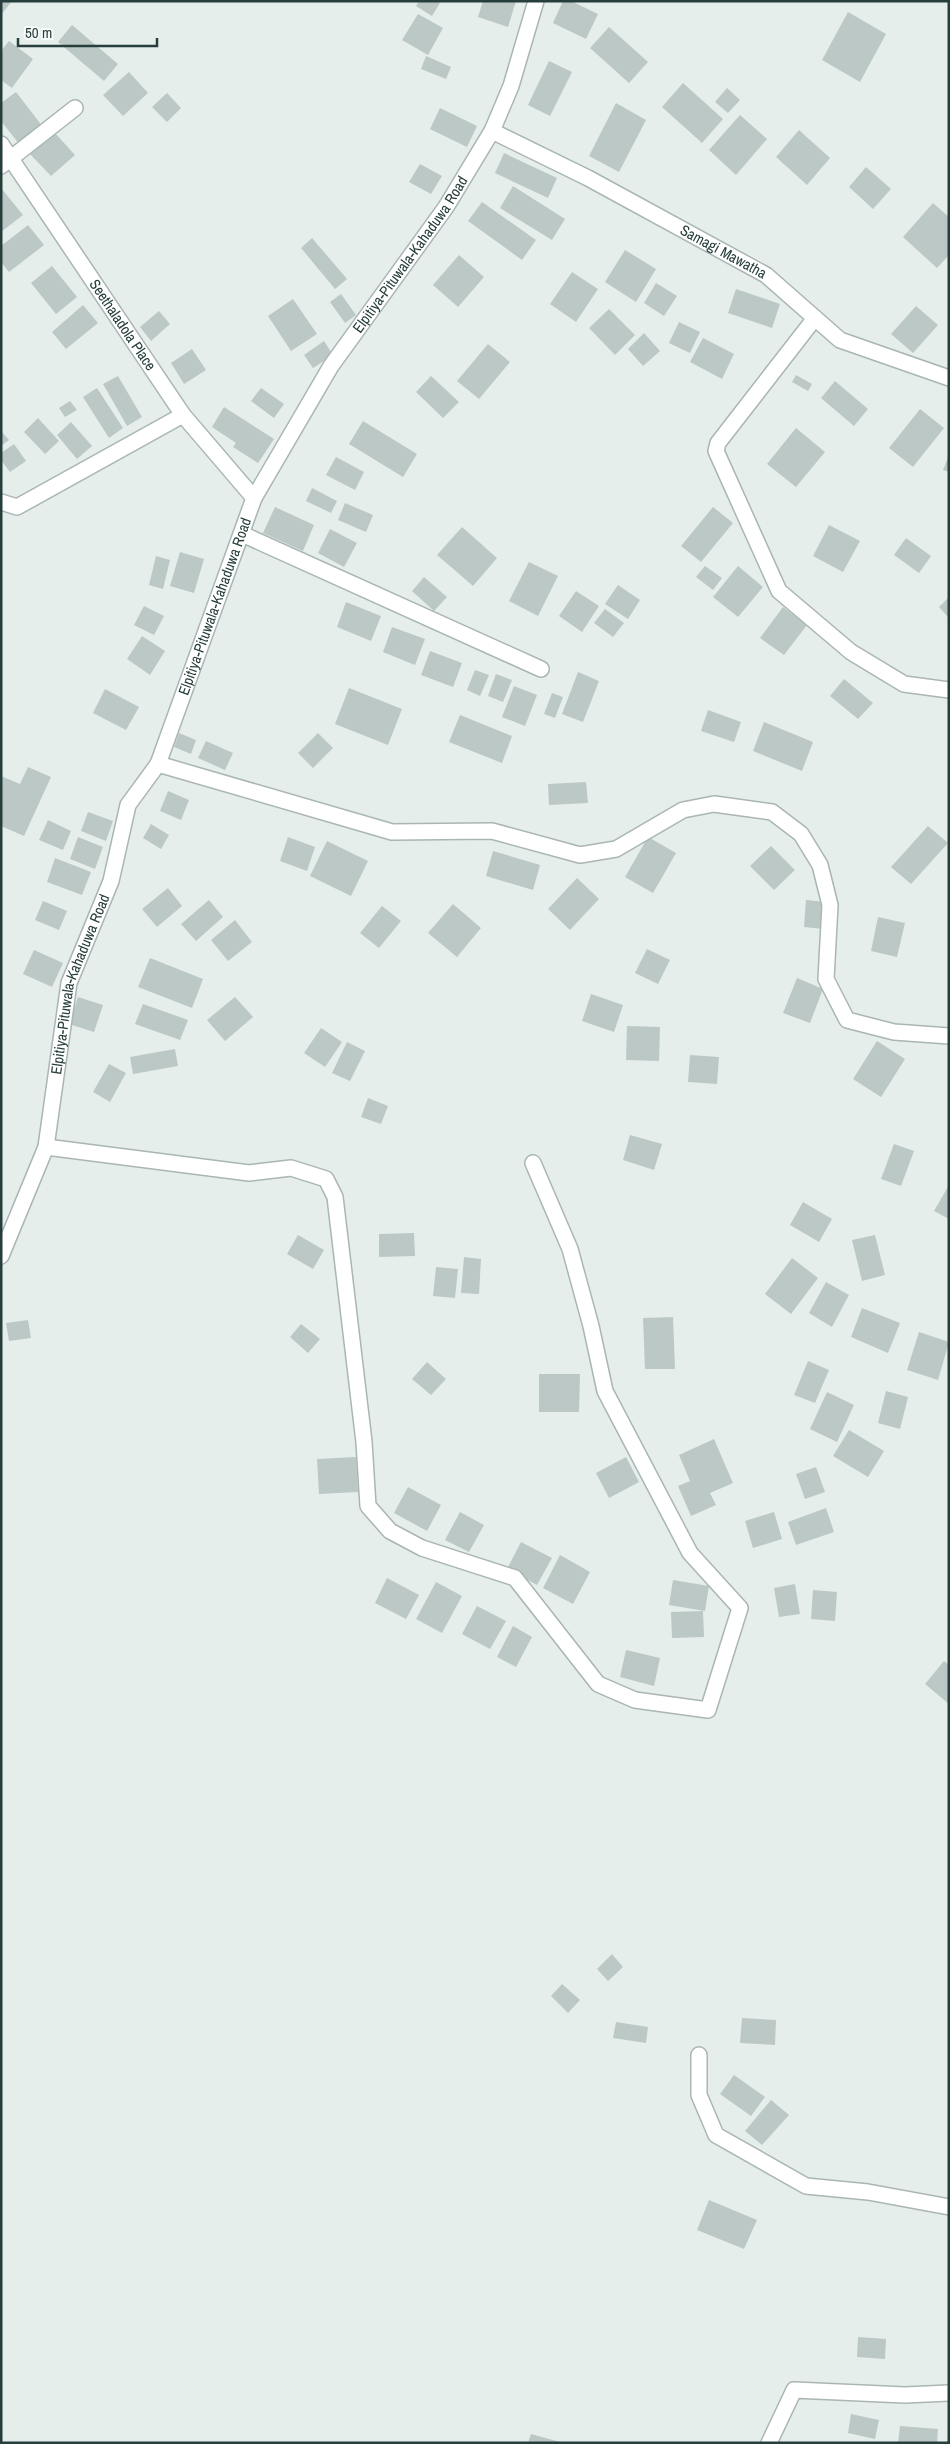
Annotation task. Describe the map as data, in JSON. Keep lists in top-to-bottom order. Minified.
{"streets":{"street":["Samagi Mawatha","Elpitiya-Pituwala-Kahaduwa Road","Seethaladola Place"]},"crossings":[["Samagi Mawatha","Elpitiya-Pituwala-Kahaduwa Road"],["Elpitiya-Pituwala-Kahaduwa Road","Seethaladola Place"]],"scale_bar":"50 m"}
